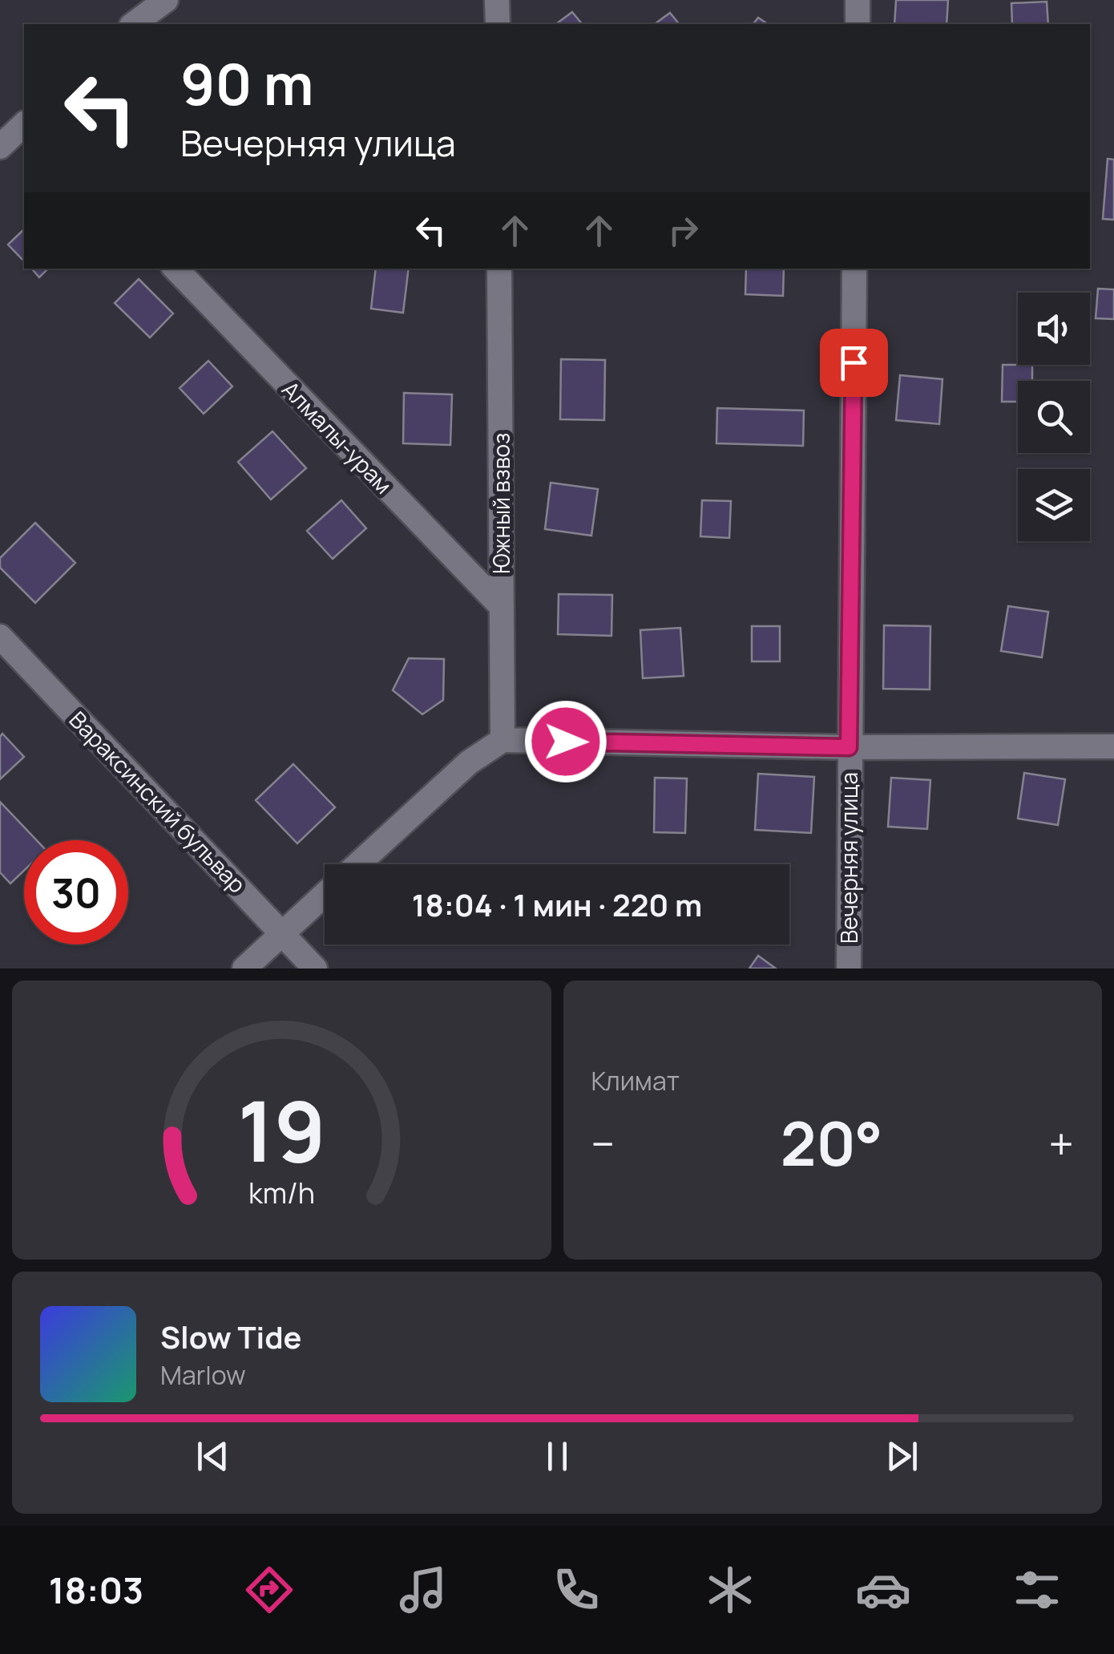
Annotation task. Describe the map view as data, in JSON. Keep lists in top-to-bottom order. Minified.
{"streets":{"street":["Алмалы-урам","Южный взвоз","Вараксинский бульвар","Вечерняя улица"]},"crossings":[["Алмалы-урам","Южный взвоз"]],"page":{"turn":["90 m","Вечерняя улица"],"limit":"30","trip":"18:04 · 1 мин · 220 m","tile":"Климат","heat":["−","20°","+"],"song":["Slow Tide","Marlow"],"tabs":"18:03","gauge":["19","km/h"]}}
